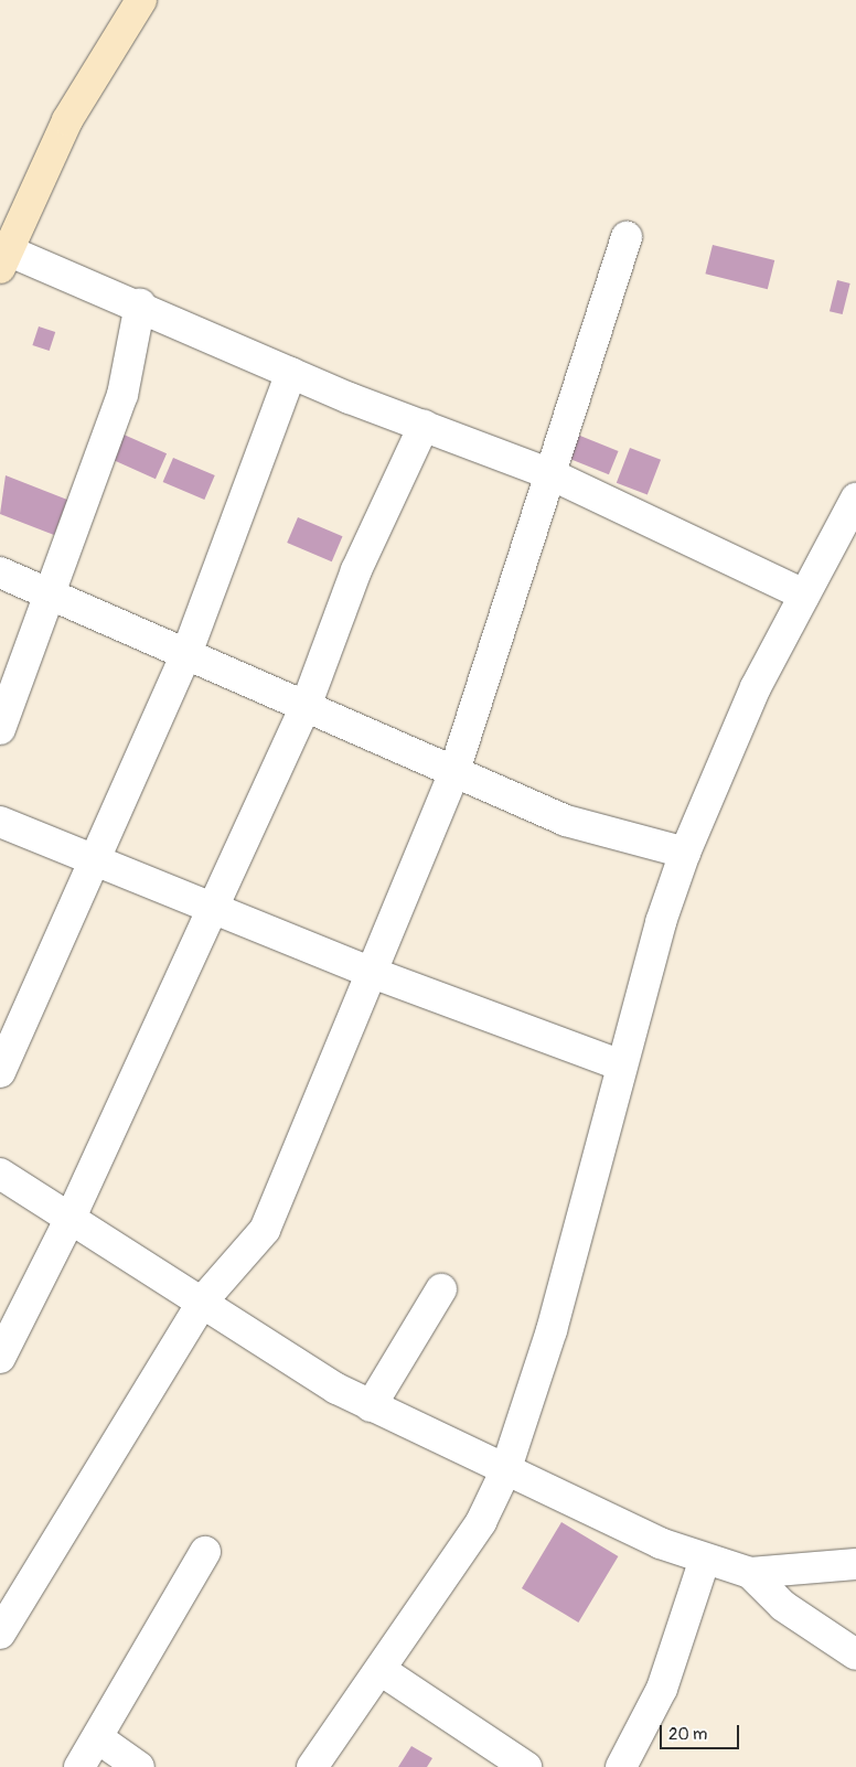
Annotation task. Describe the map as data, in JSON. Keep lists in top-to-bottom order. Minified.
{"scale_bar":"20 m"}
